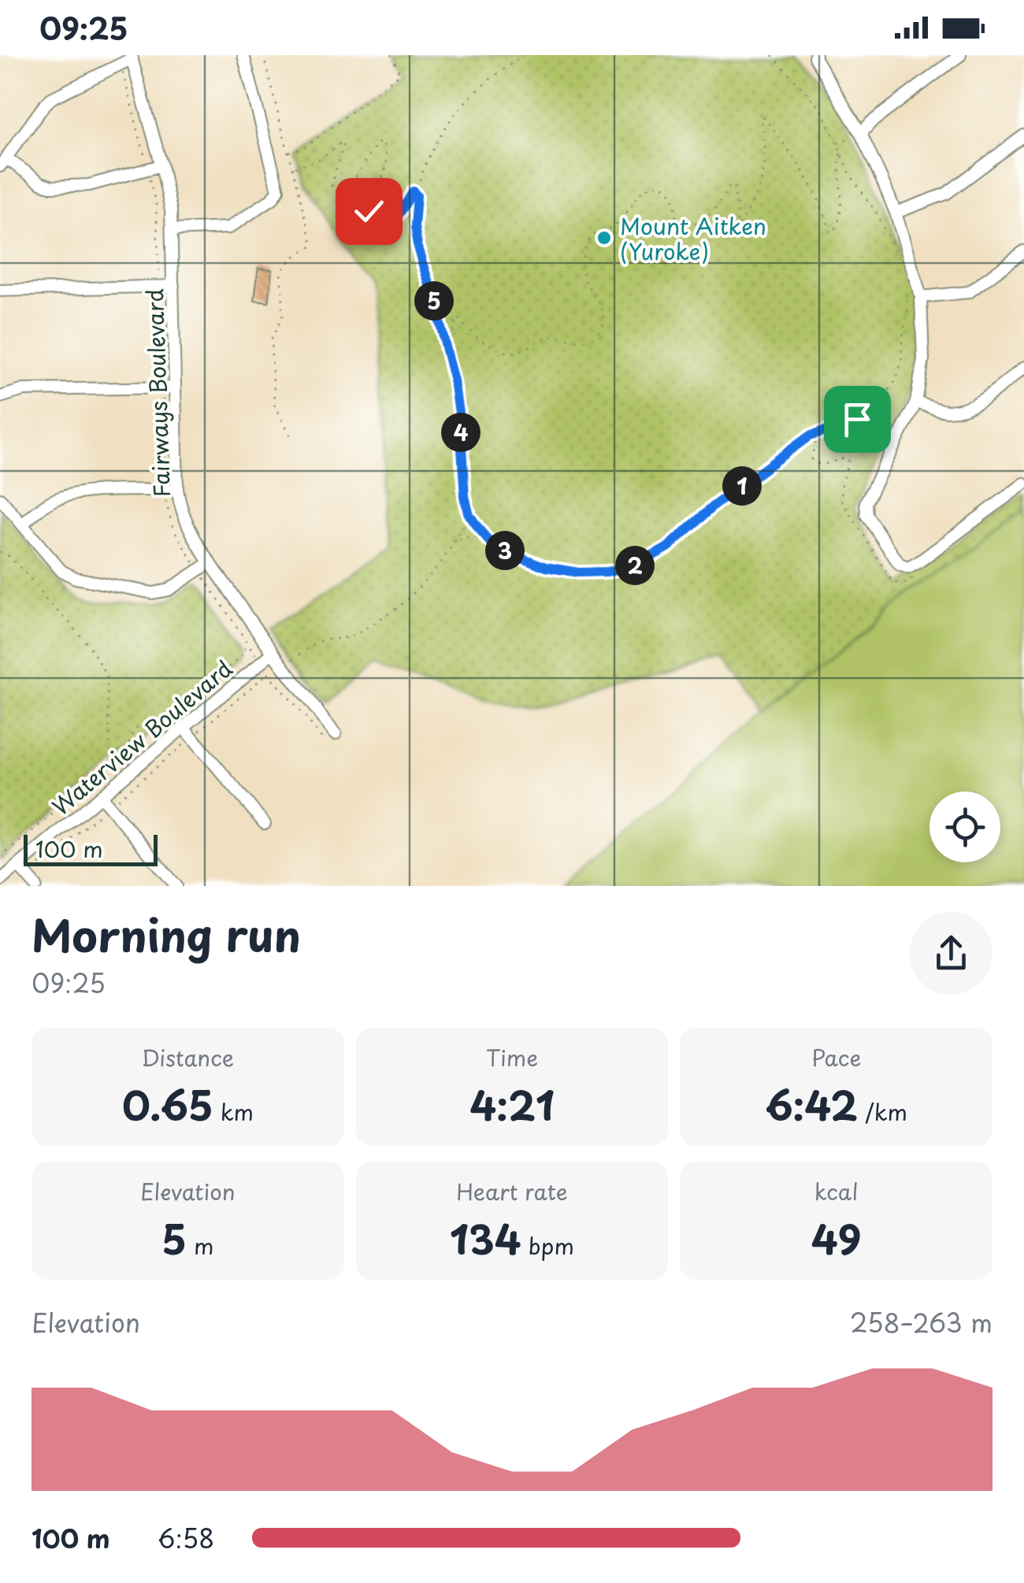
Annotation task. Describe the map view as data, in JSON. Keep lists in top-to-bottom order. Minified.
{"streets":{"street":["Fairways Boulevard","Waterview Boulevard"]},"crossings":[["Fairways Boulevard","Waterview Boulevard"]],"places":["Mount Aitken (Yuroke)"],"scale_bar":"100 m","page":{"status":"09:25","pins":["5","4","1","3","2"],"scale":"100 m","heading":["Morning run","09:25"],"stats":[["Distance","0.65 km"],["Time","4:21"],["Pace","6:42 /km"],["Elevation","5 m"],["Heart rate","134 bpm"],["kcal","49"]],"chart":["Elevation","258–263 m"],"list":[{"name":"100 m","note":"6:58"}]}}
